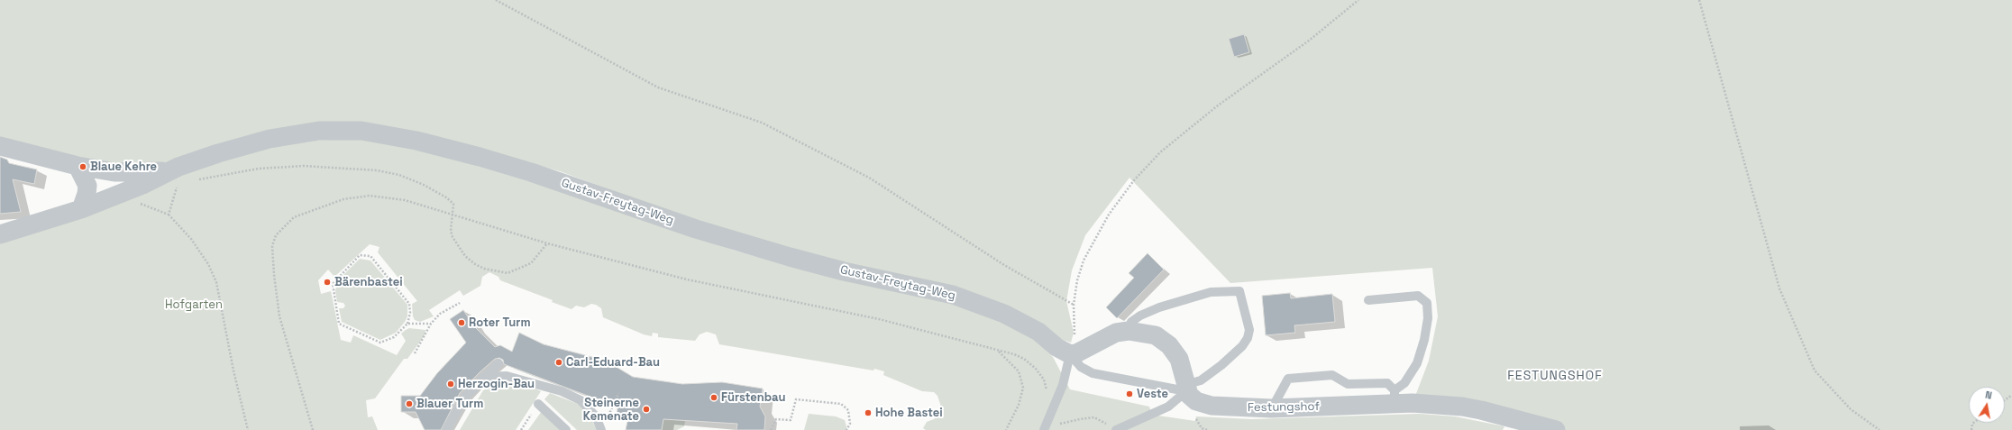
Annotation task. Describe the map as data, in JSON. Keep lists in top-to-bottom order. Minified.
{"streets":{"street":["Gustav-Freytag-Weg","Festungshof"]},"districts":["FESTUNGSHOF"],"parks":["Hofgarten"],"places":["Blaue Kehre","Bärenbastei","Roter Turm","Carl-Eduard-Bau","Herzogin-Bau","Veste","Fürstenbau","Blauer Turm","Steinerne Kemenate","Hohe Bastei"],"north":"top"}
